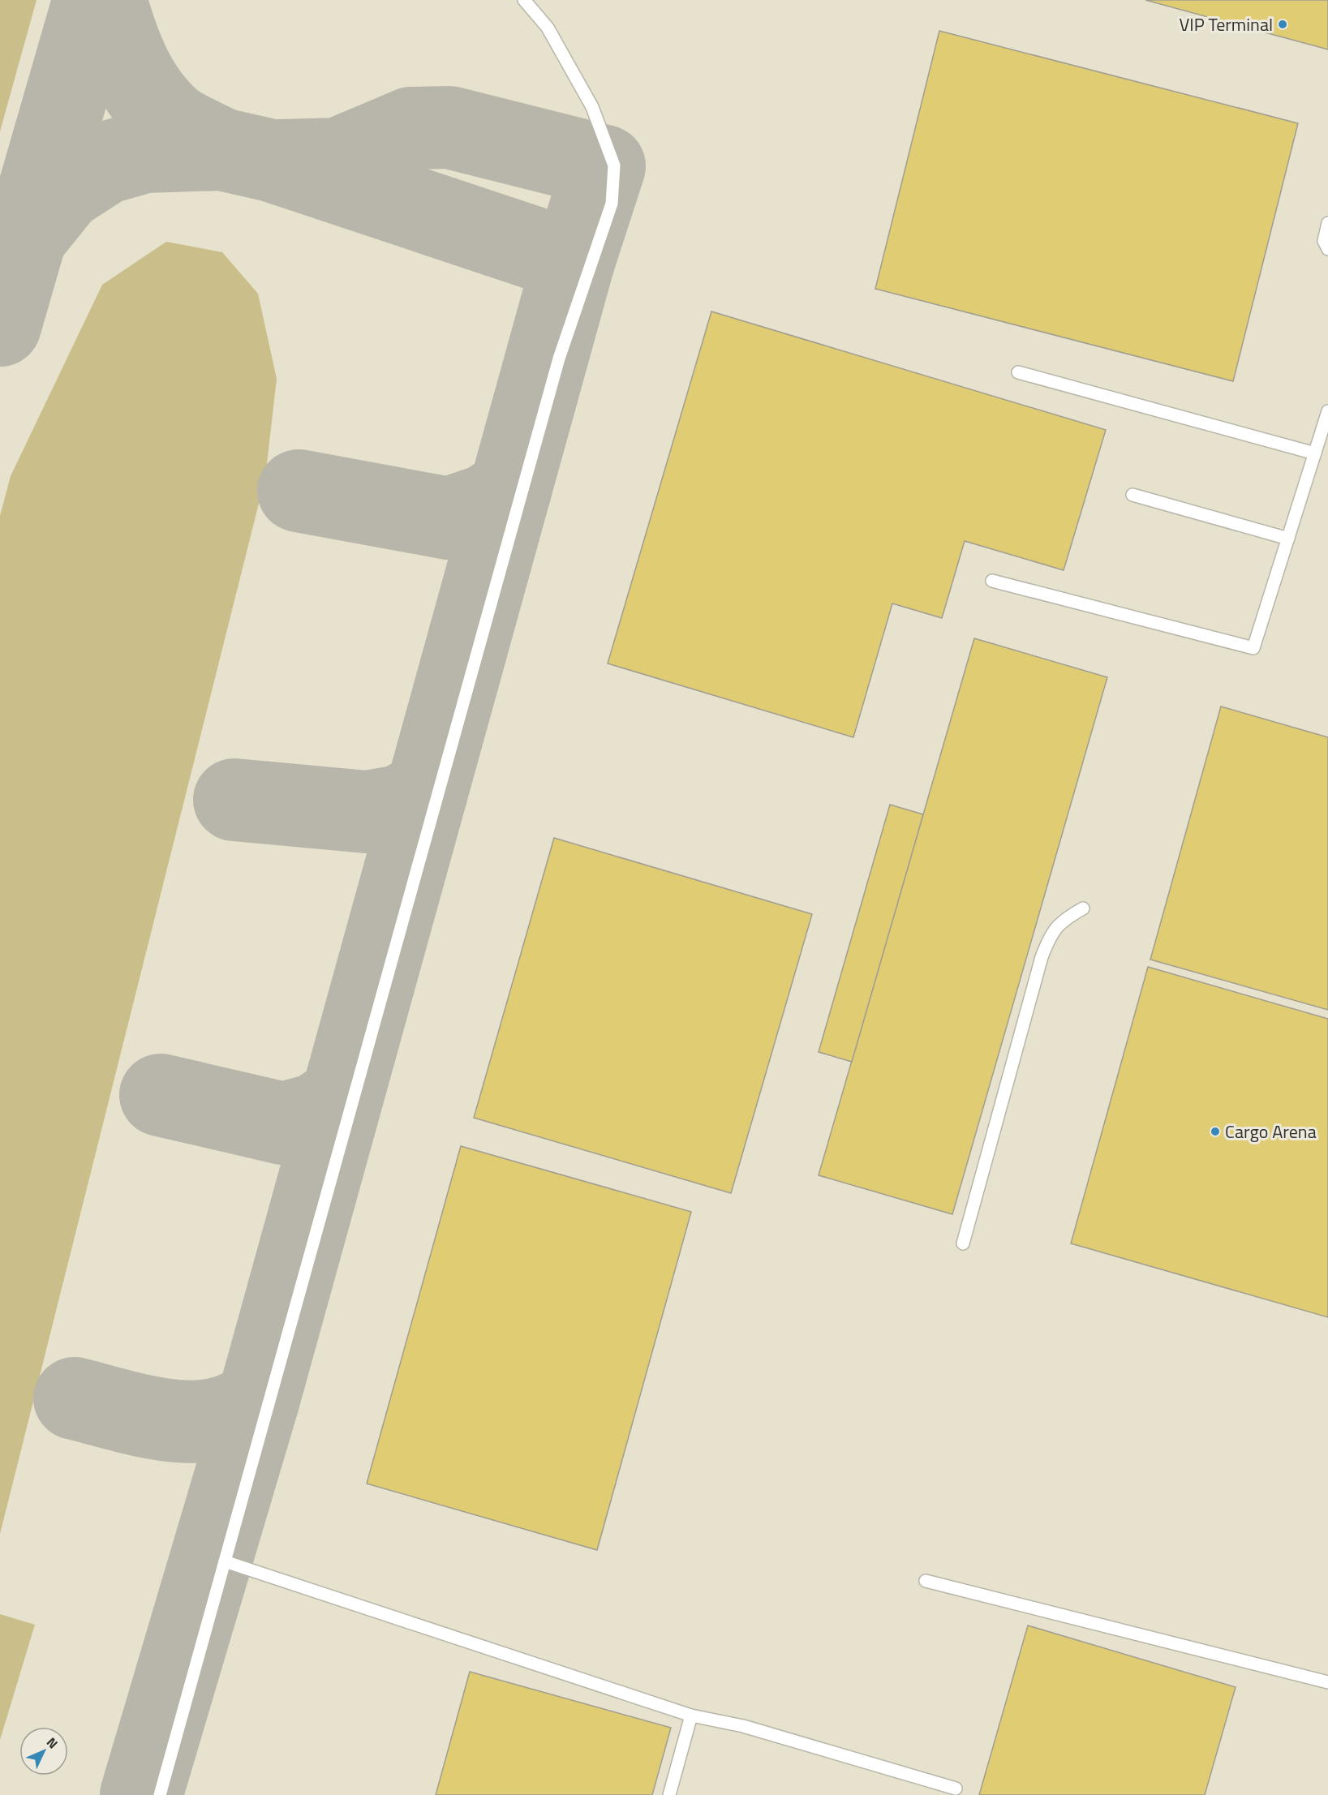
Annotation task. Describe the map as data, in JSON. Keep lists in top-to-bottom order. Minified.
{"places":["VIP Terminal","Cargo Arena"],"north":"top right"}
